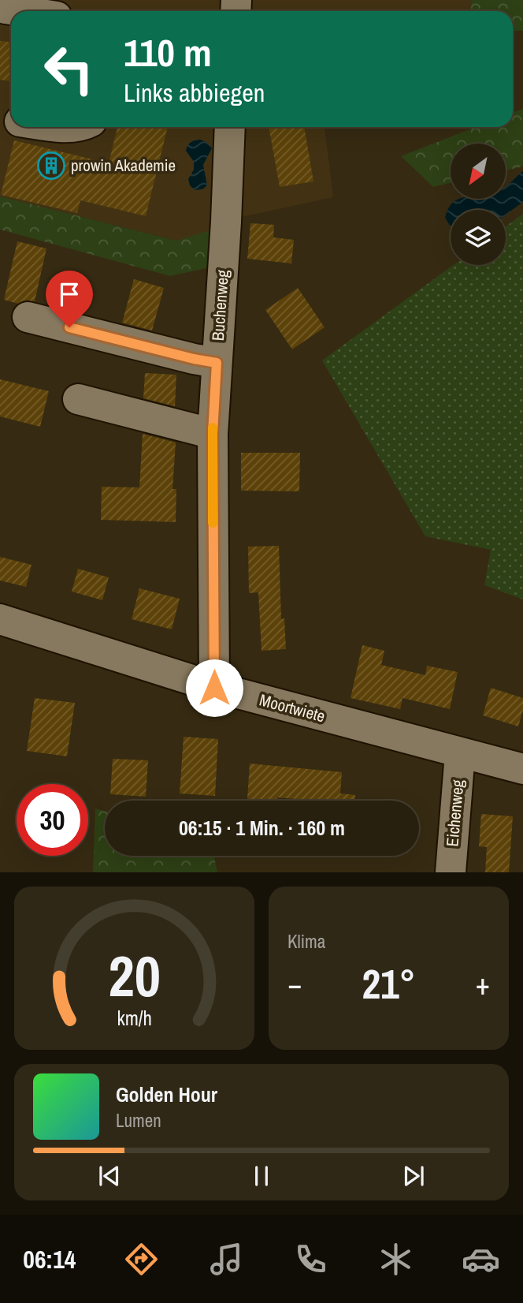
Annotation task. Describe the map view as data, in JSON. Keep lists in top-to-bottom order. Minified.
{"streets":{"street":["Buchenweg","Moortwiete","Eichenweg"]},"crossings":[["Buchenweg","Moortwiete"],["Moortwiete","Eichenweg"]],"places":{"building":["prowin Akademie"]},"north":"bottom left","page":{"turn":["110 m","Links abbiegen"],"limit":"30","trip":"06:15 · 1 Min. · 160 m","tile":"Klima","heat":["−","21°","+"],"song":["Golden Hour","Lumen"],"tabs":"06:14","gauge":["20","km/h"]}}
